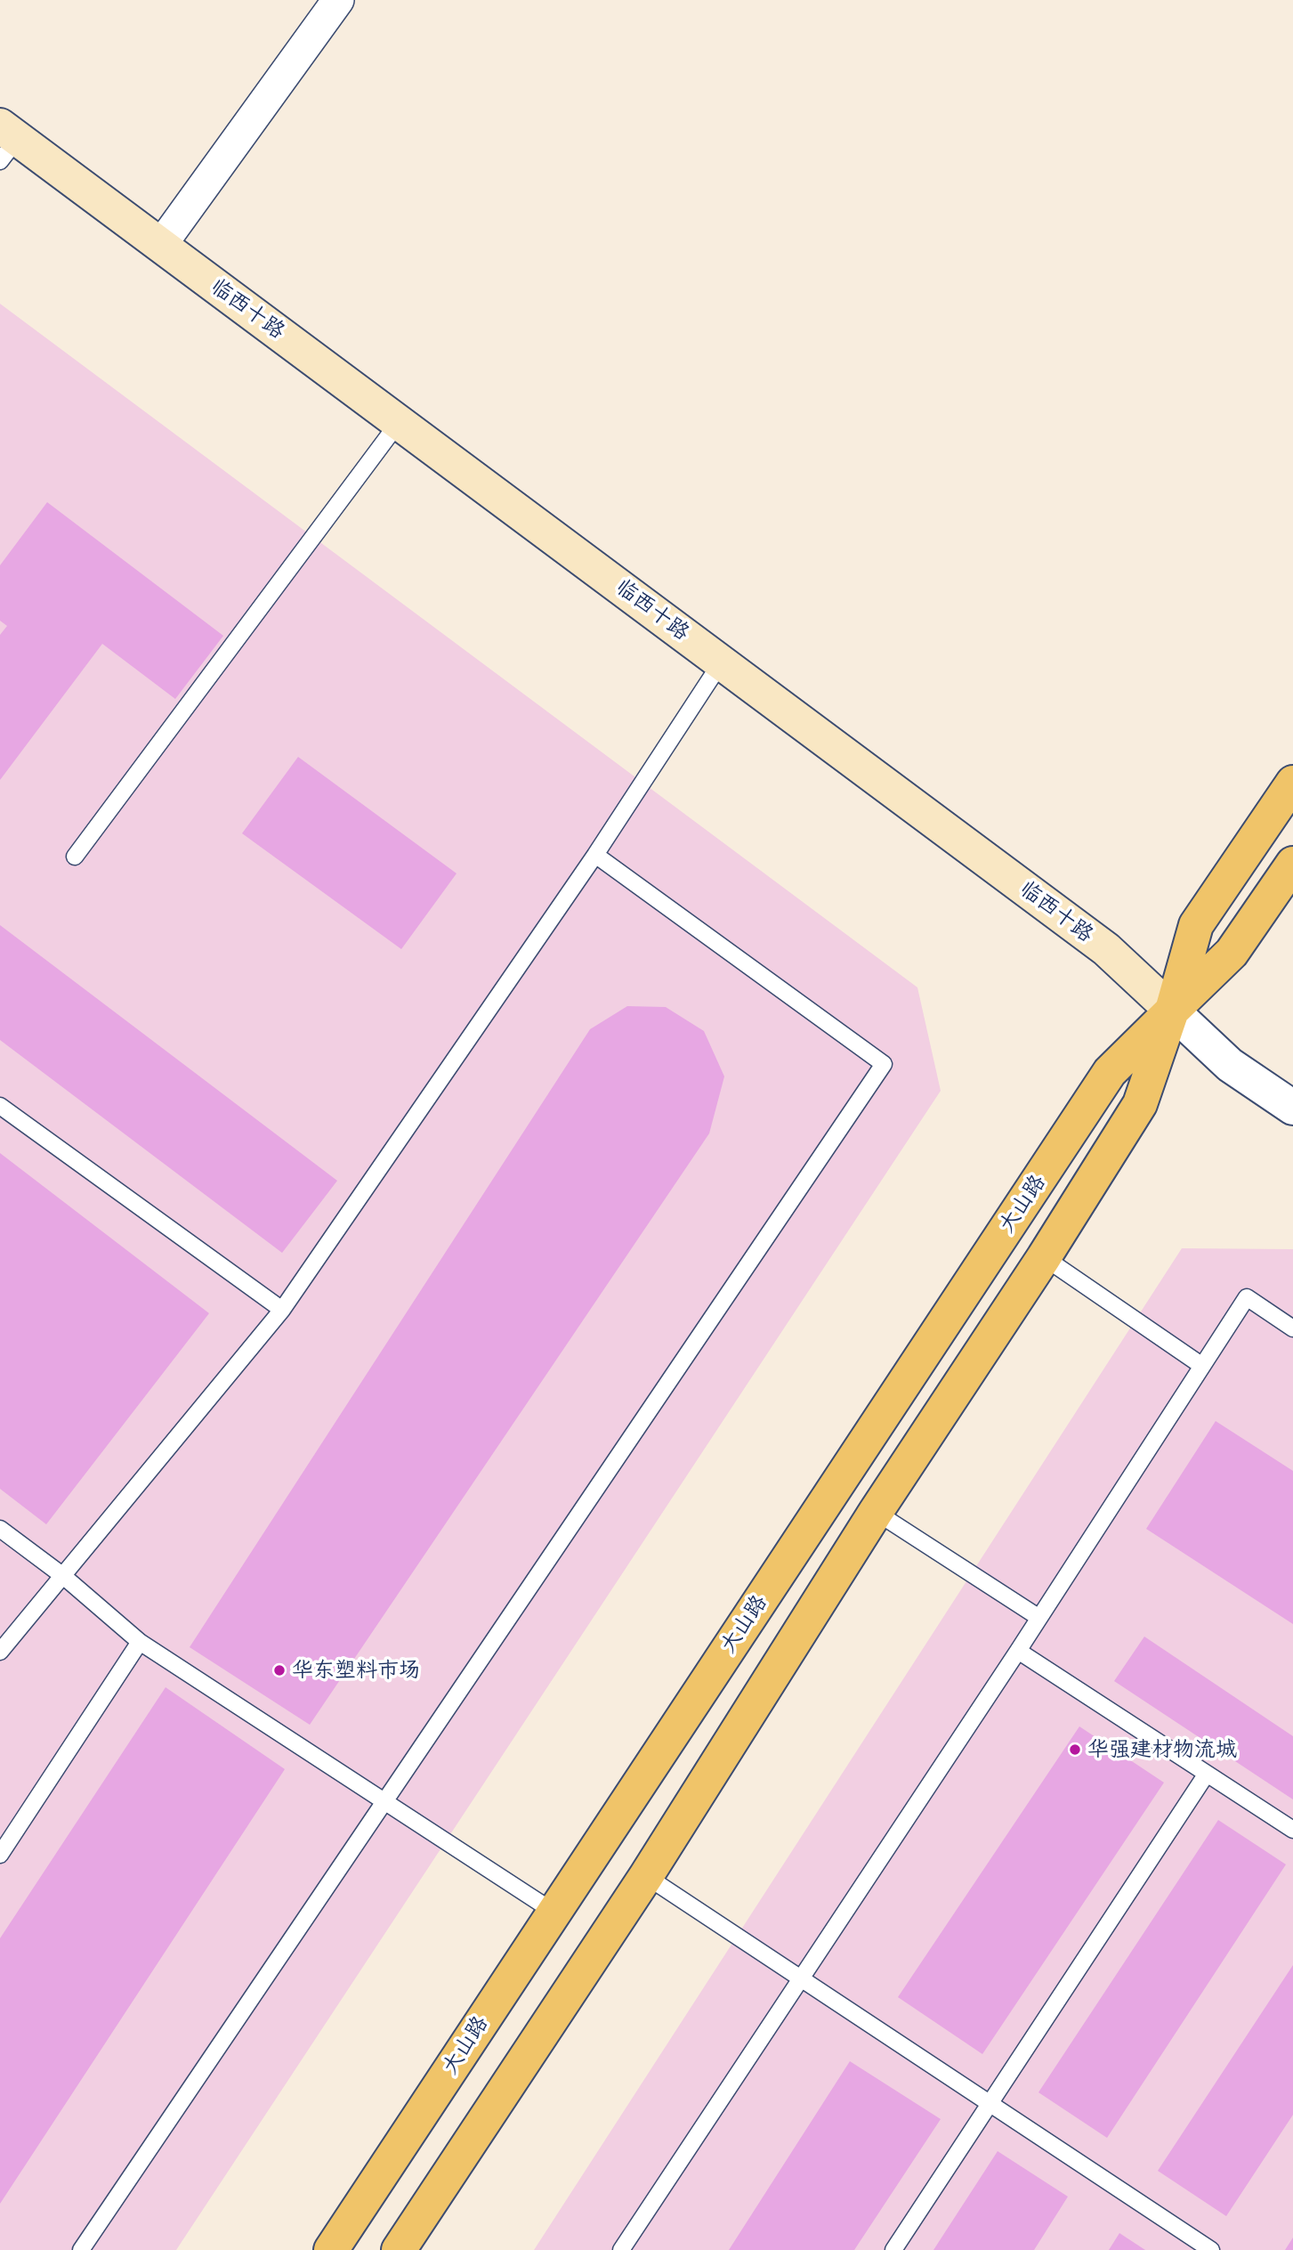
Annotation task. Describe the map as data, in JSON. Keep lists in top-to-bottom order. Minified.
{"streets":{"main road":["临西十路","大山路"]},"crossings":[["临西十路","大山路"]],"places":["华东塑料市场","华强建材物流城"]}
